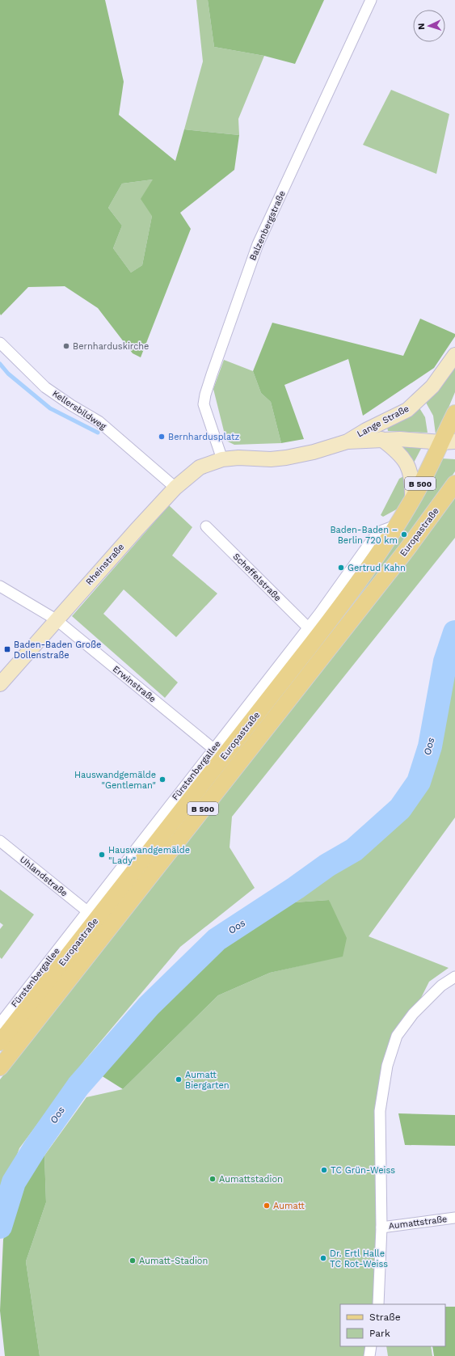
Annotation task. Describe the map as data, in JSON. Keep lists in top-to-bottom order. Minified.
{"streets":{"main road":["B 500","Europastraße"],"street":["Balzenbergstraße","Kellersbildweg","Lange Straße","Rheinstraße","Scheffelstraße","Erwinstraße","Fürstenbergallee","Uhlandstraße","Aumattstraße"]},"crossings":[["Balzenbergstraße","Lange Straße"],["Balzenbergstraße","Rheinstraße"],["Kellersbildweg","Rheinstraße"],["Lange Straße","Europastraße"],["Lange Straße","Rheinstraße"],["Europastraße","Fürstenbergallee"],["Rheinstraße","Erwinstraße"],["Scheffelstraße","Fürstenbergallee"],["Erwinstraße","Fürstenbergallee"],["Fürstenbergallee","Uhlandstraße"]],"water":["Oos"],"places":{"other":["Bernharduskirche","Bernhardusplatz","Baden-Baden – Berlin 720 km","Gertrud Kahn","Hauswandgemälde \"Gentleman\"","Hauswandgemälde \"Lady\"","Aumatt Biergarten","TC Grün-Weiss","Aumattstadion","Aumatt","Dr. Ertl Halle TC Rot-Weiss","Aumatt-Stadion"],"transit":["Baden-Baden Große Dollenstraße"]},"legend":["Straße","Park"],"north":"left"}
